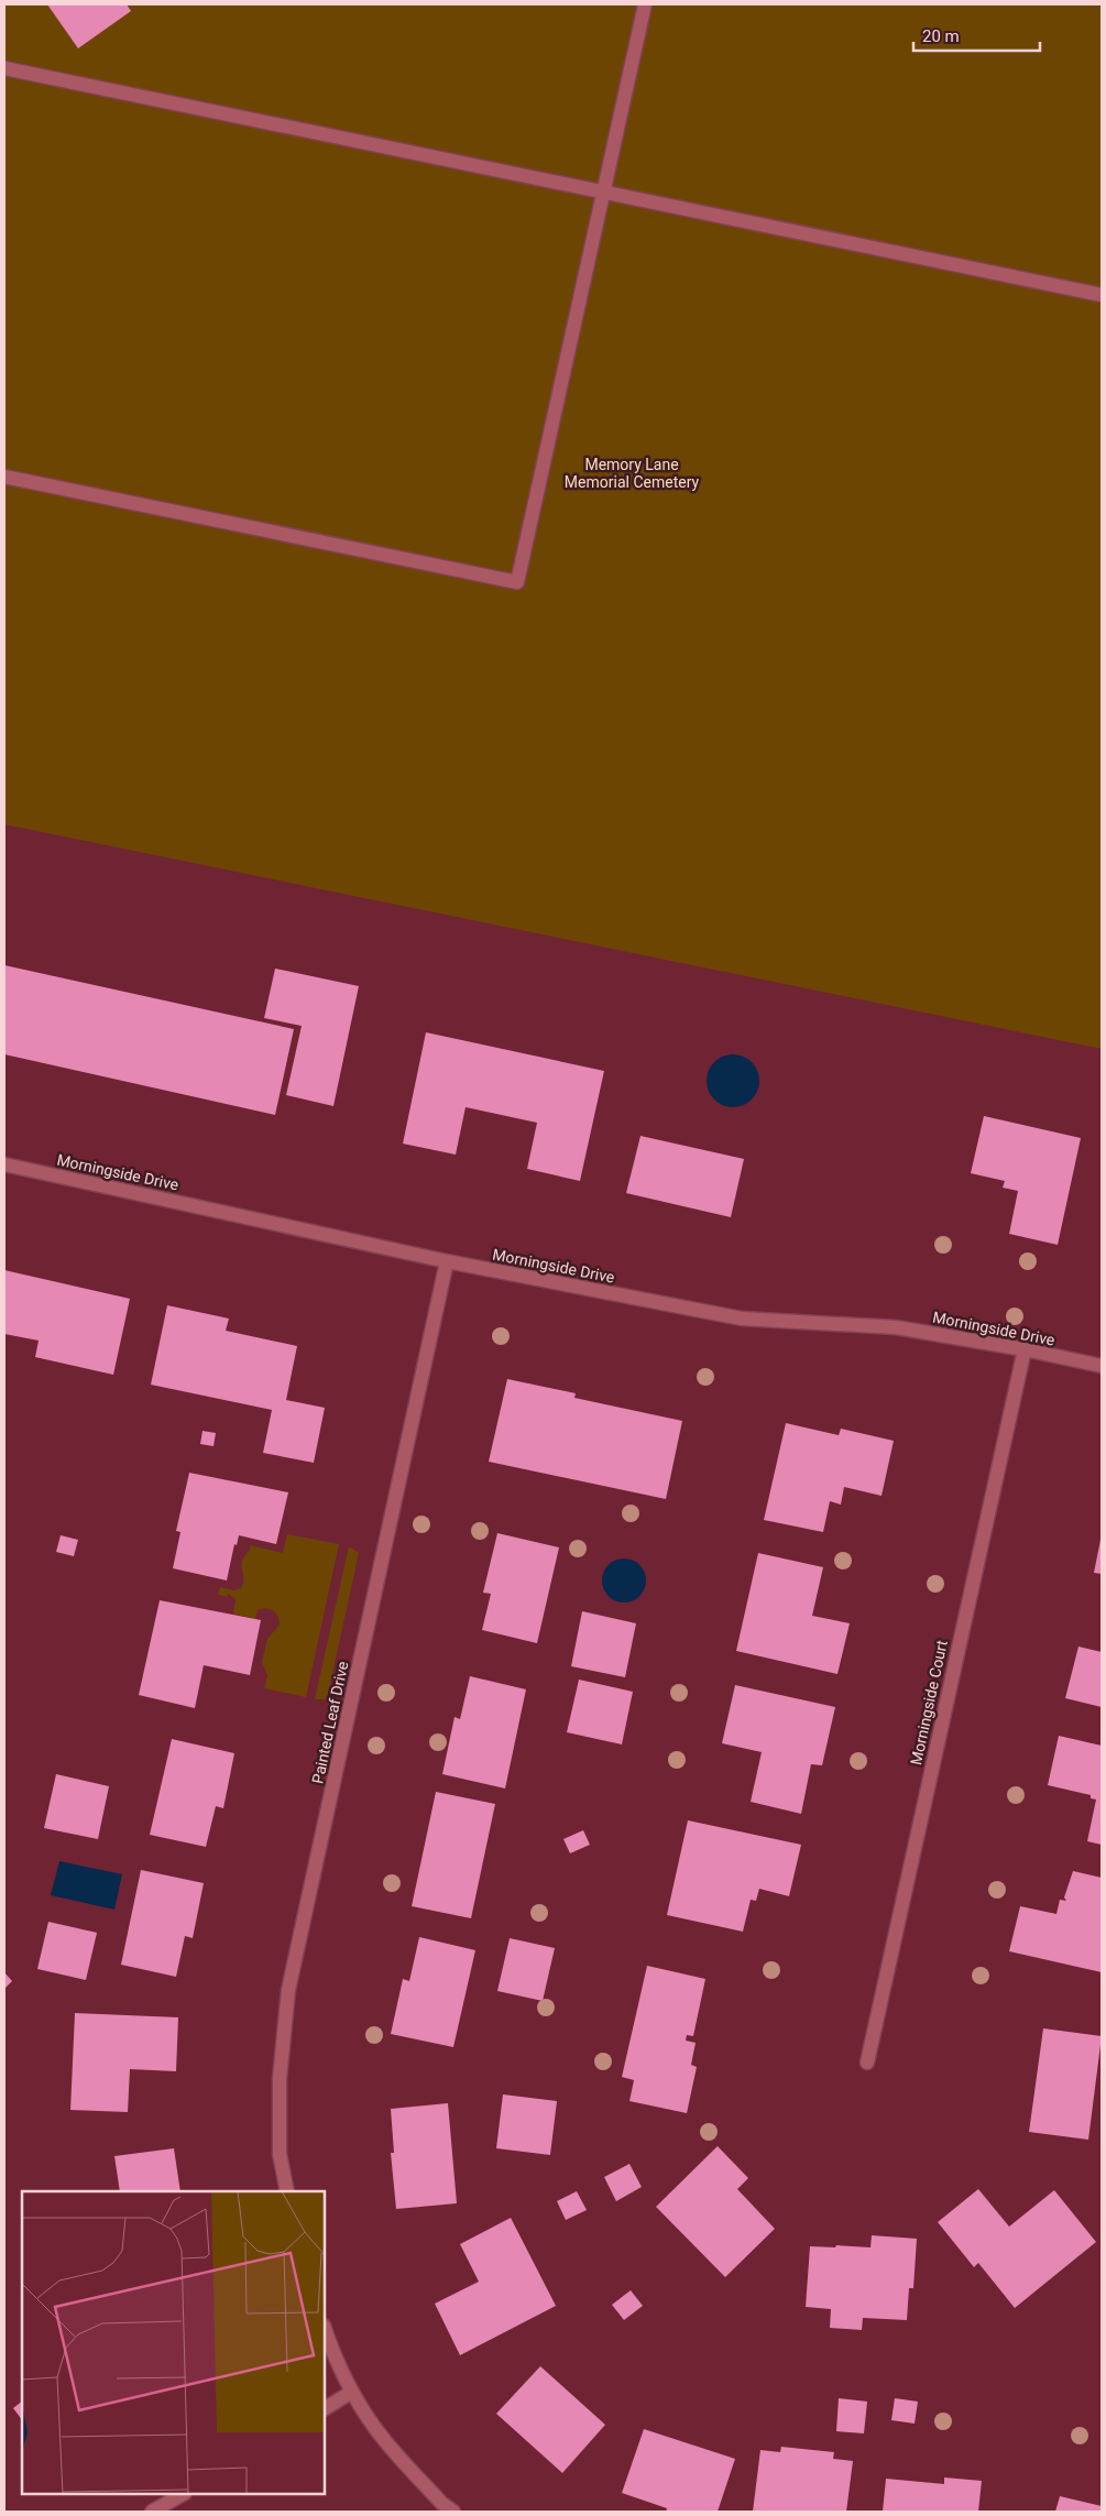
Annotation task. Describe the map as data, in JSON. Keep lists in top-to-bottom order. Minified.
{"streets":{"street":["Morningside Drive","Morningside Court","Painted Leaf Drive"]},"crossings":[["Morningside Drive","Morningside Court"],["Morningside Drive","Painted Leaf Drive"]],"parks":["Memory Lane Memorial Cemetery"],"scale_bar":"20 m"}
